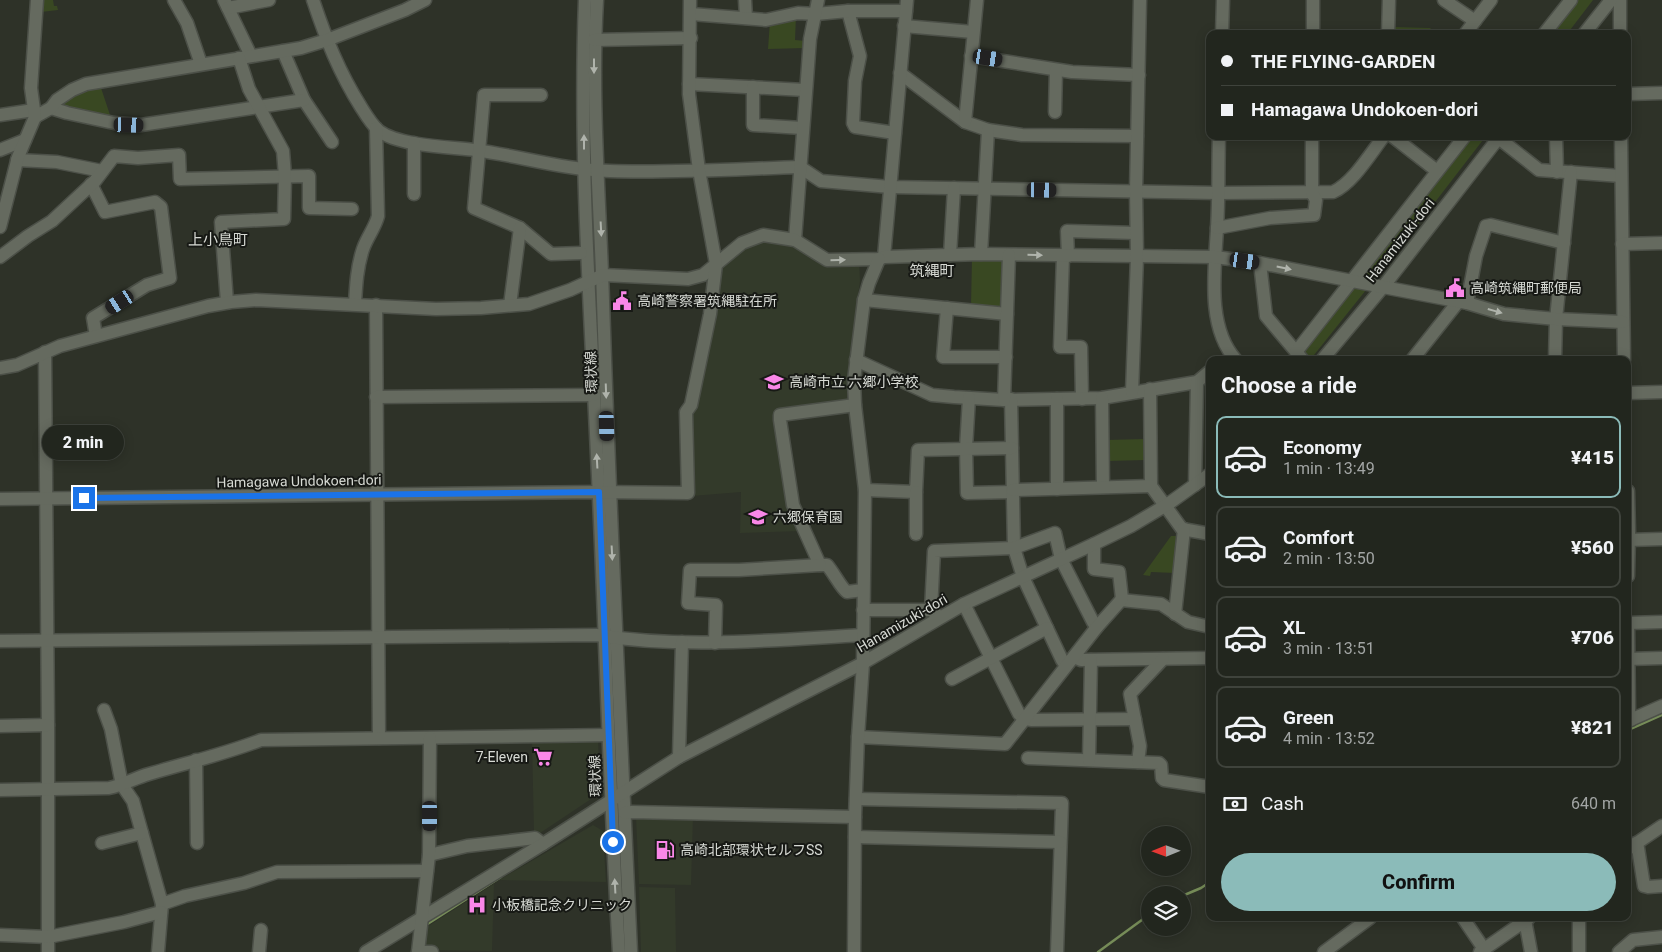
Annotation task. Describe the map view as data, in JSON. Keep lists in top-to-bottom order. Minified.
{"streets":{"street":["Hanamizuki-dori","環状線","Hamagawa Undokoen-dori"]},"crossings":[["Hanamizuki-dori","環状線"],["環状線","Hamagawa Undokoen-dori"]],"districts":["上小鳥町","筑縄町"],"places":{"public building":["高崎筑縄町郵便局","高崎警察署筑縄駐在所"],"school or university":["高崎市立 六郷小学校","六郷保育園"],"supermarket":["7-Eleven"],"fuel station":["高崎北部環状セルフSS"],"hospital":["小板橋記念クリニック"]},"north":"left","page":{"banner":["THE FLYING-GARDEN","Hamagawa Undokoen-dori"],"heading":"Choose a ride","list":[{"name":"Economy","note":"1 min · 13:49","value":"¥415"},{"name":"Comfort","note":"2 min · 13:50","value":"¥560"},{"name":"XL","note":"3 min · 13:51","value":"¥706"},{"name":"Green","note":"4 min · 13:52","value":"¥821"}],"bubble":"2 min","pay":["Cash","640 m"],"buttons":"Confirm"}}
